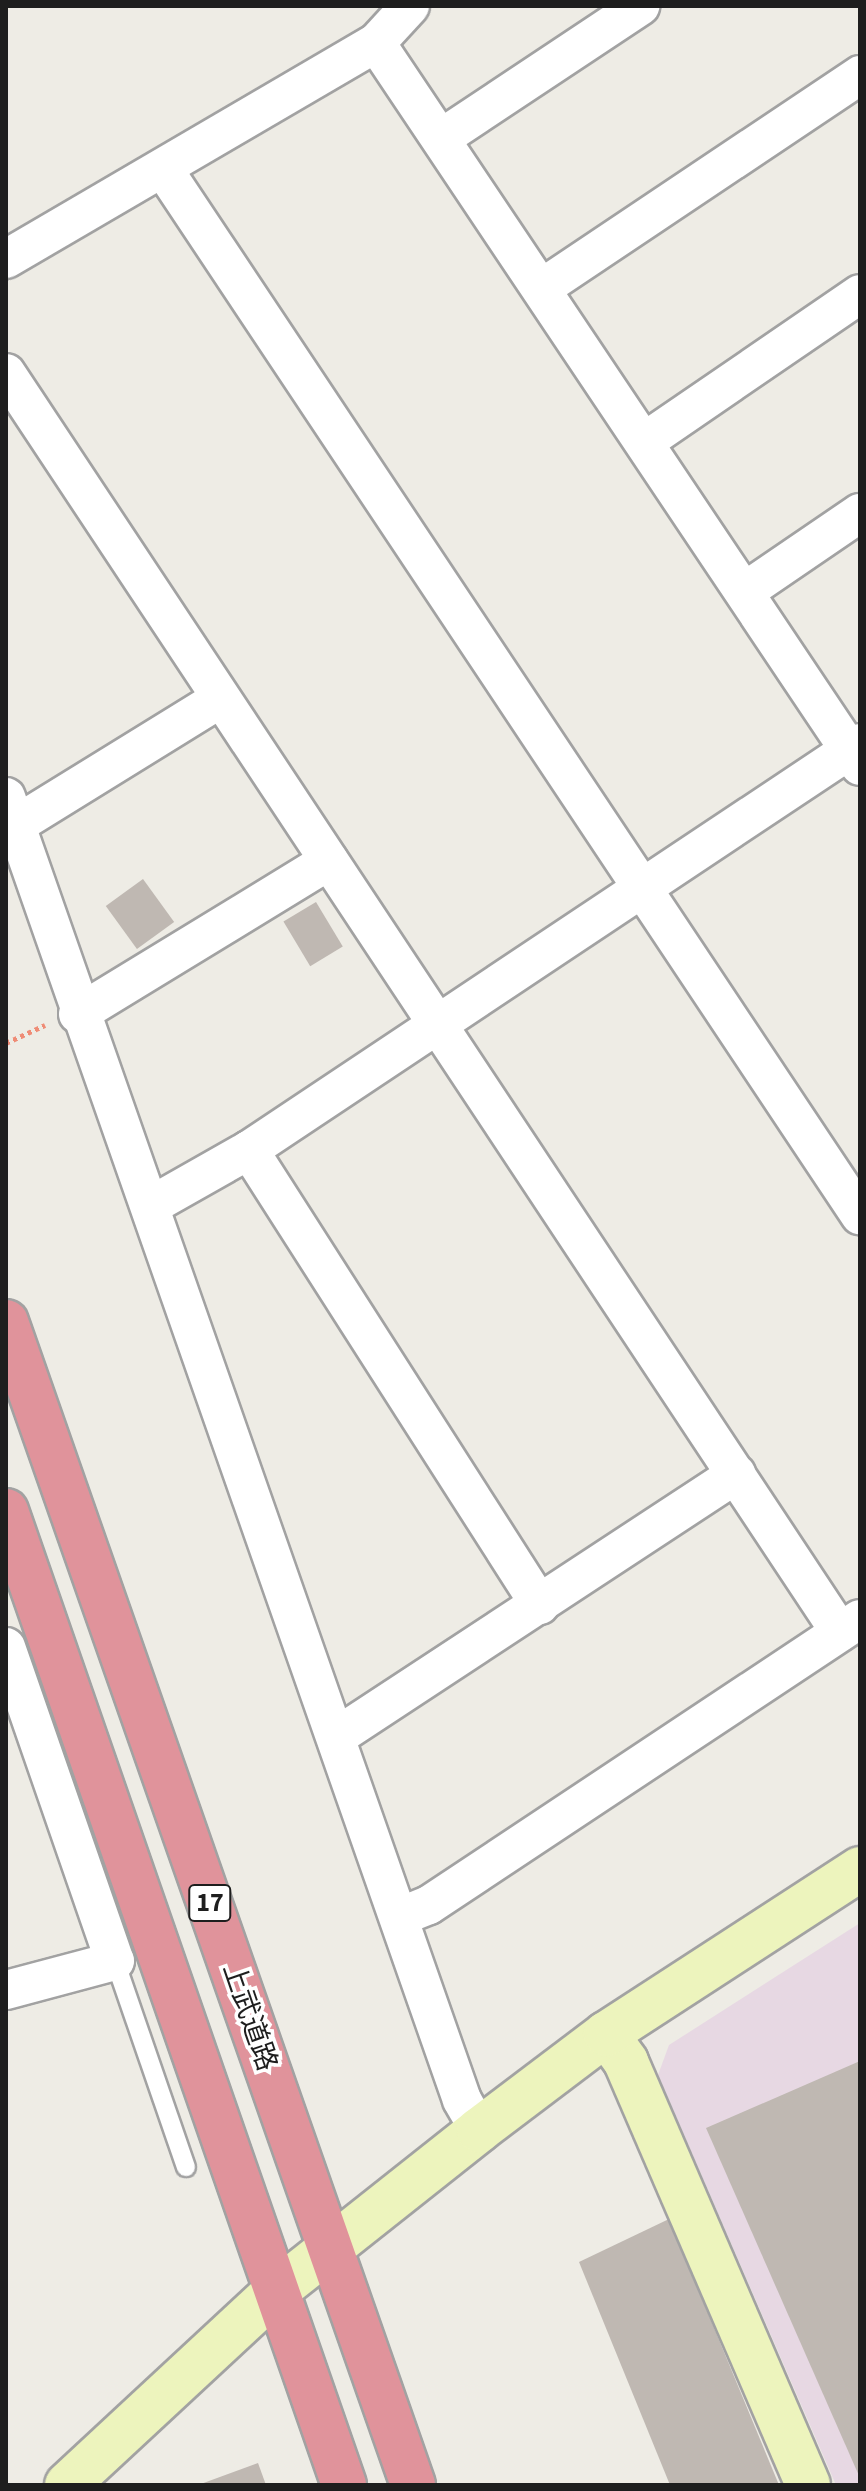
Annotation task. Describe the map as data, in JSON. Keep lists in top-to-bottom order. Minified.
{"streets":{"highway":["17","上武道路"]}}
